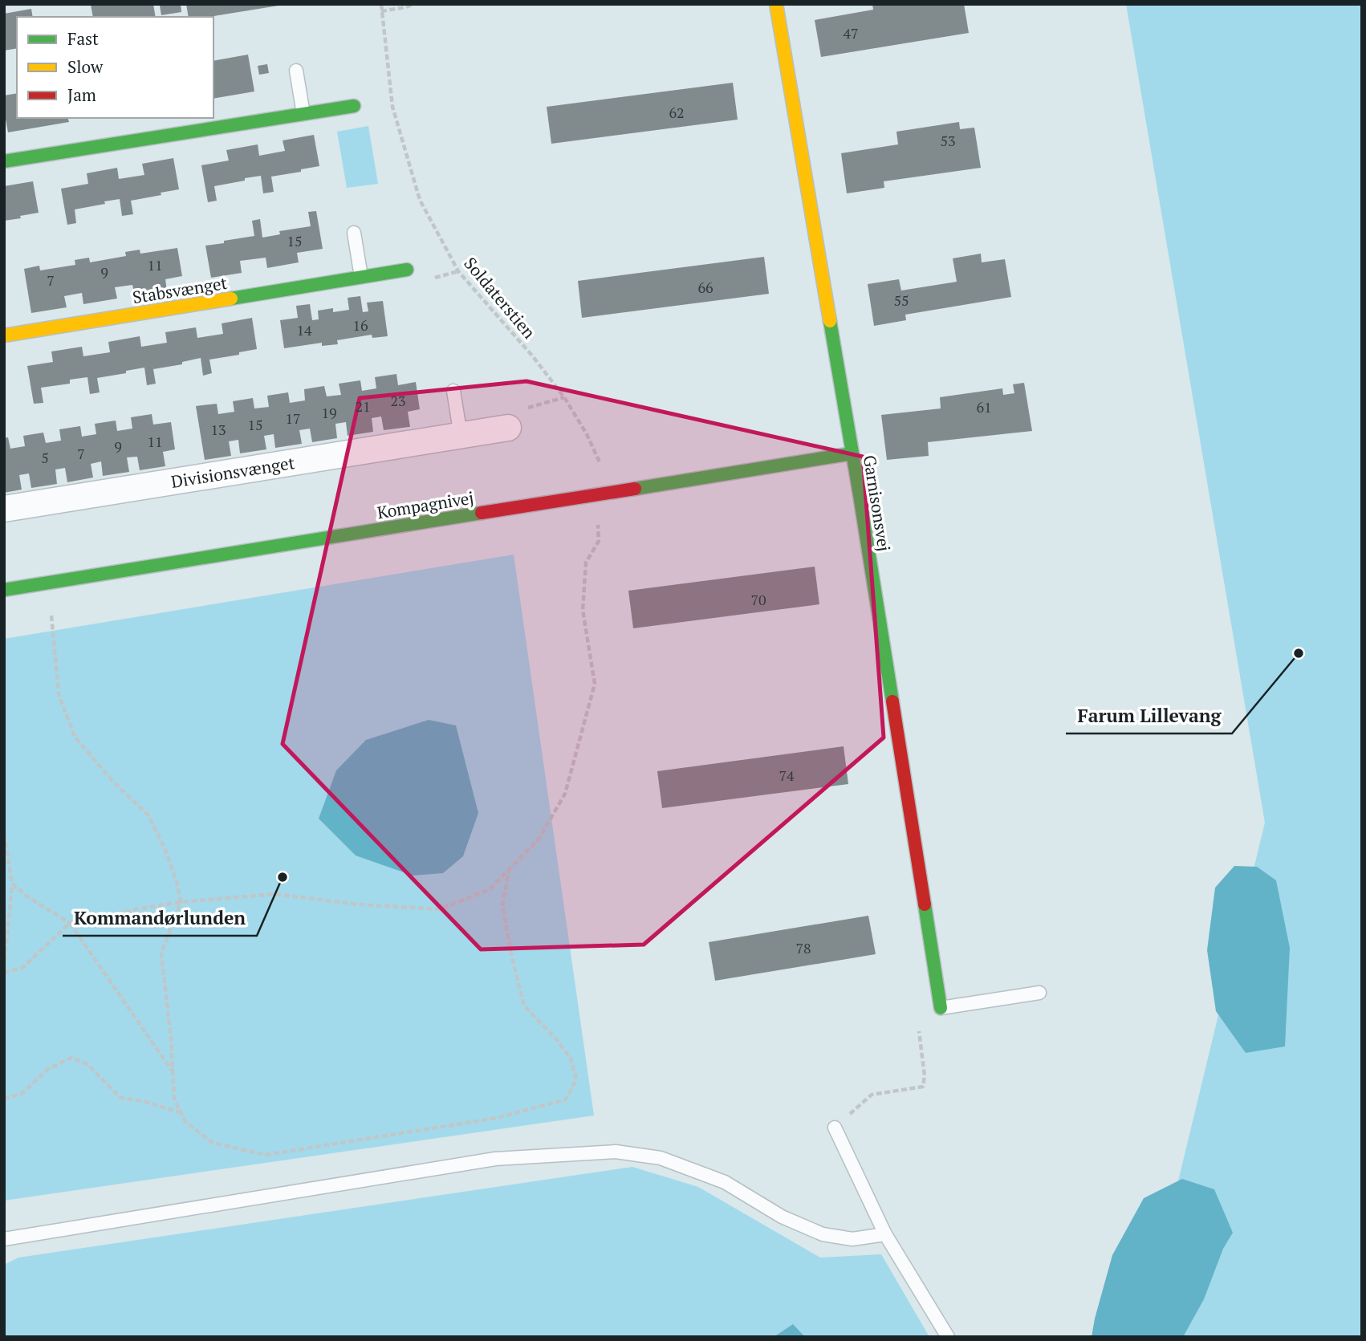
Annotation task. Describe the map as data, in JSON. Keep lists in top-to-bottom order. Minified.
{"streets":{"street":["Stabsvænget","Divisionsvænget","Garnisonsvej","Kompagnivej"],"path":["Soldaterstien"]},"crossings":[["Garnisonsvej","Kompagnivej"]],"places":["Farum Lillevang","Kommandørlunden"],"house_numbers":["47","62","53","15","11","9","7","66","55","16","14","23","21","61","19","17","15","13","11","9","7","5","70","74","78"],"legend":["Fast","Slow","Jam"]}
